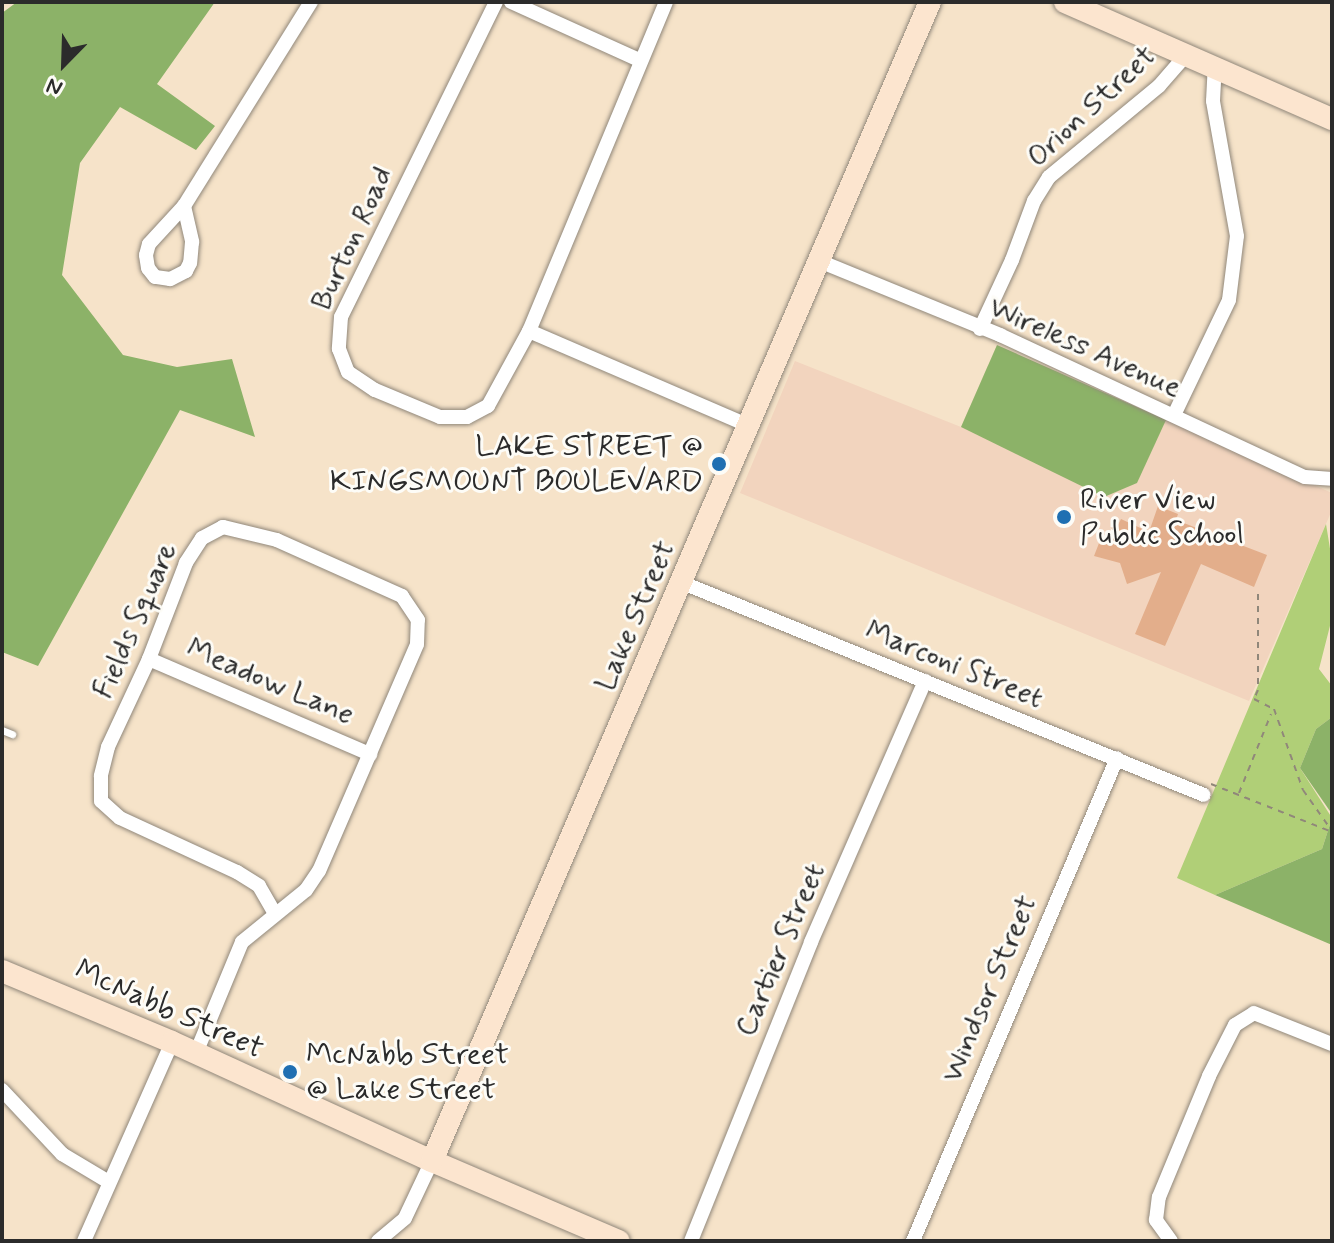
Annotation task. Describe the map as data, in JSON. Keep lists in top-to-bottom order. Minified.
{"streets":{"street":["Orion Street","Burton Road","Wireless Avenue","Lake Street","Fields Square","Marconi Street","Meadow Lane","Cartier Street","Windsor Street","McNabb Street"]},"crossings":[["Orion Street","Wireless Avenue"],["Wireless Avenue","Lake Street"],["Lake Street","Marconi Street"],["Lake Street","McNabb Street"],["Fields Square","Meadow Lane"],["Fields Square","McNabb Street"],["Marconi Street","Cartier Street"],["Marconi Street","Windsor Street"]],"places":["LAKE STREET @ KINGSMOUNT BOULEVARD","River View Public School","McNabb Street @ Lake Street"],"north":"bottom left"}
